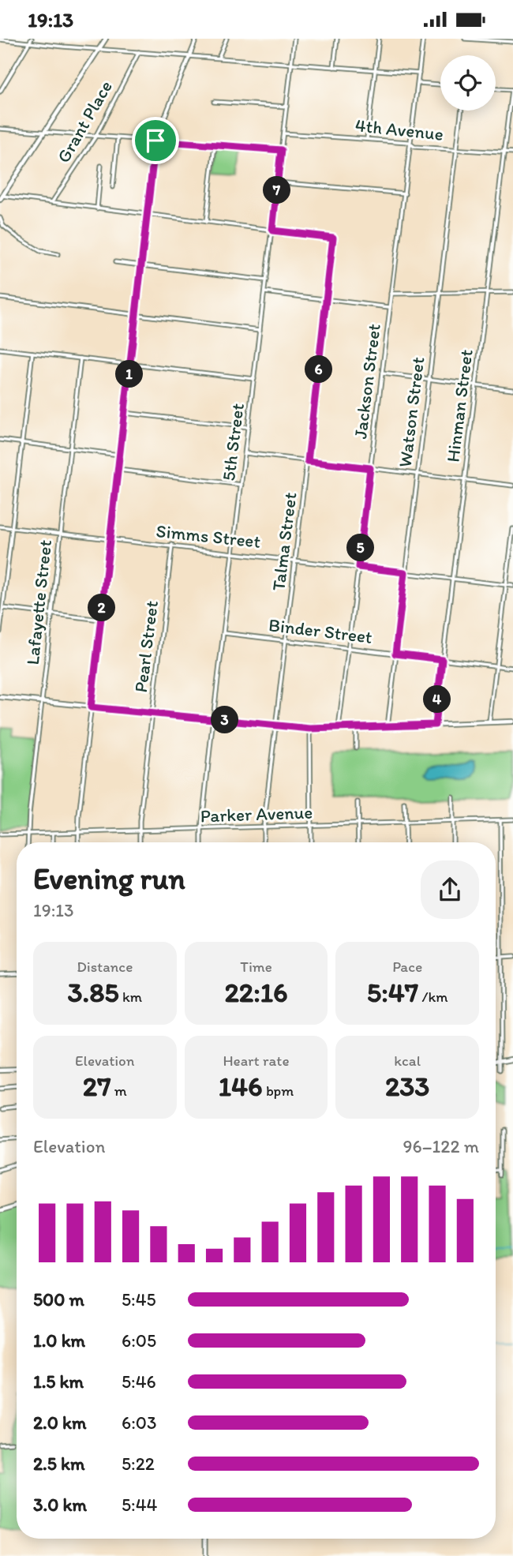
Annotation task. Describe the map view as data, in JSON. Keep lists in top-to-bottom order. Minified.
{"streets":{"street":["Grant Place","4th Avenue","Jackson Street","Hinman Street","Watson Street","5th Street","Simms Street","Talma Street","Lafayette Street","Binder Street","Pearl Street","Parker Avenue"]},"crossings":[["4th Avenue","Jackson Street"],["4th Avenue","Hinman Street"],["4th Avenue","Watson Street"],["4th Avenue","5th Street"],["Jackson Street","Simms Street"],["Jackson Street","Binder Street"],["Hinman Street","Simms Street"],["Hinman Street","Binder Street"],["Watson Street","Simms Street"],["Watson Street","Binder Street"],["5th Street","Simms Street"],["5th Street","Talma Street"],["5th Street","Binder Street"],["5th Street","Parker Avenue"],["Simms Street","Talma Street"],["Simms Street","Lafayette Street"],["Simms Street","Pearl Street"],["Talma Street","Binder Street"],["Talma Street","Parker Avenue"],["Lafayette Street","Parker Avenue"],["Pearl Street","Parker Avenue"]],"page":{"status":"19:13","pins":["7","6","1","5","2","4","3"],"heading":["Evening run","19:13"],"stats":[["Distance","3.85 km"],["Time","22:16"],["Pace","5:47 /km"],["Elevation","27 m"],["Heart rate","146 bpm"],["kcal","233"]],"chart":["Elevation","96–122 m"],"list":[{"name":"500 m","note":"5:45"},{"name":"1.0 km","note":"6:05"},{"name":"1.5 km","note":"5:46"},{"name":"2.0 km","note":"6:03"},{"name":"2.5 km","note":"5:22"},{"name":"3.0 km","note":"5:44"}]}}
